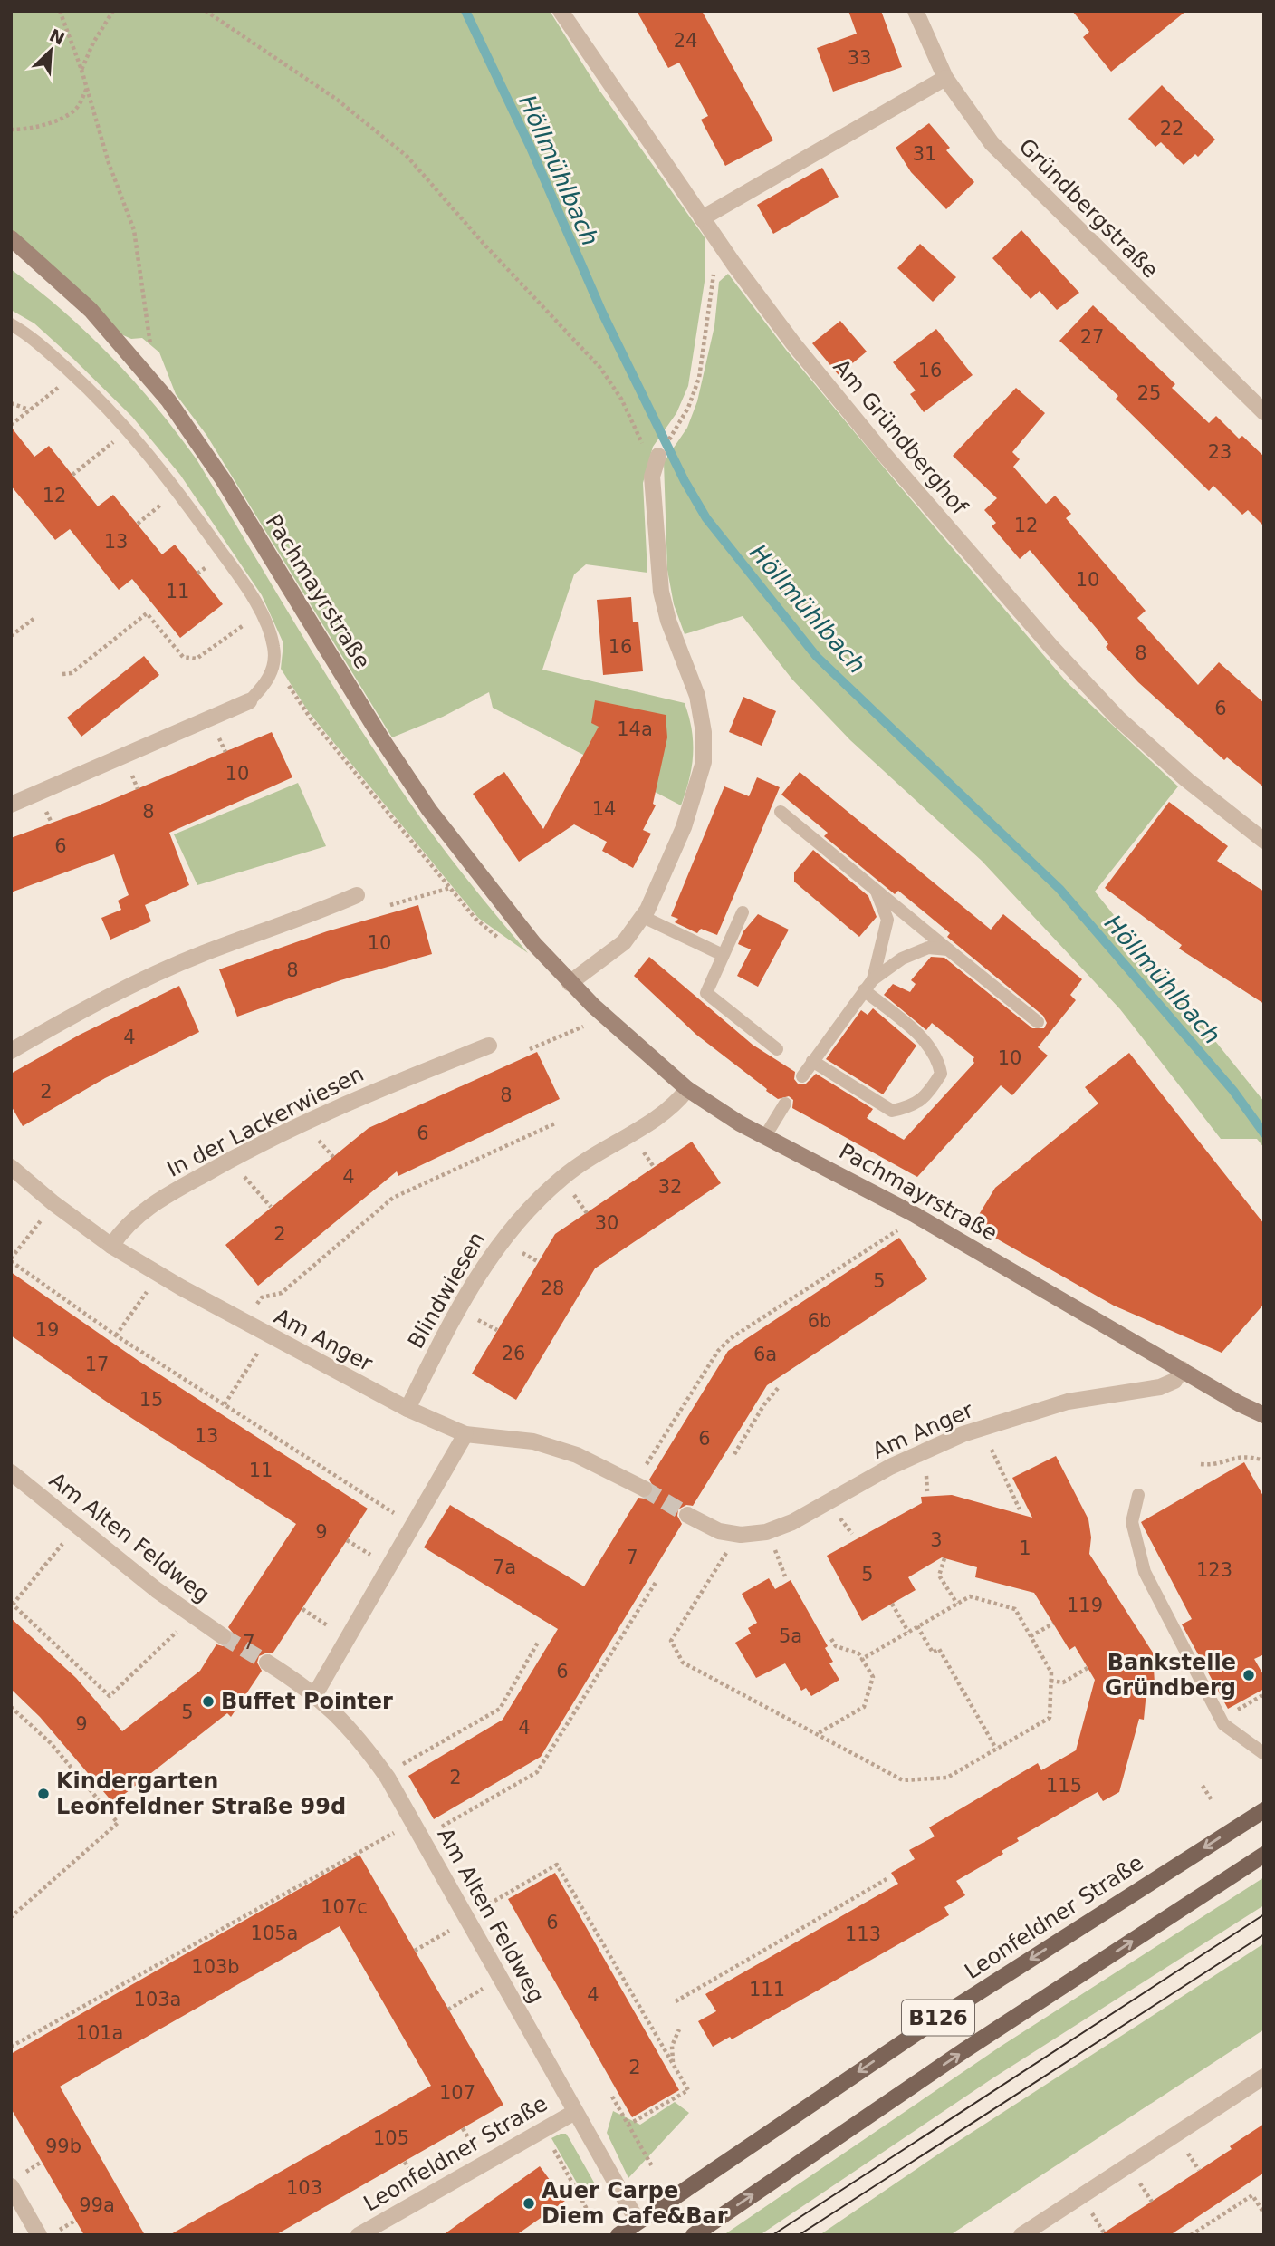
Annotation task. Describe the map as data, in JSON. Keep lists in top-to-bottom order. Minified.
{"streets":{"main road":["Leonfeldner Straße","B126"],"street":["Gründbergstraße","Am Gründberghof","Pachmayrstraße","In der Lackerwiesen","Blindwiesen","Am Anger","Am Alten Feldweg"]},"crossings":[["Pachmayrstraße","Blindwiesen"],["Pachmayrstraße","Am Anger"],["In der Lackerwiesen","Am Anger"],["Blindwiesen","Am Anger"],["Am Alten Feldweg","Leonfeldner Straße"]],"one_way":["Leonfeldner Straße"],"water":["Höllmühlbach"],"places":["Bankstelle Gründberg","Buffet Pointer","Kindergarten Leonfeldner Straße 99d","Auer Carpe Diem Cafe&Bar"],"house_numbers":["24","33","22","31","27","16","25","23","12","12","13","10","11","16","8","6","14a","10","14","8","6","10","8","4","10","2","8","6","4","32","30","2","5","28","6b","19","26","6a","17","15","13","6","11","9","3","1","7","7a","123","5","119","5a","7","6","5","9","4","2","115","107c","6","105a","113","103b","111","4","103a","101a","2","107","105","99b","103","99a"],"north":"top right"}
